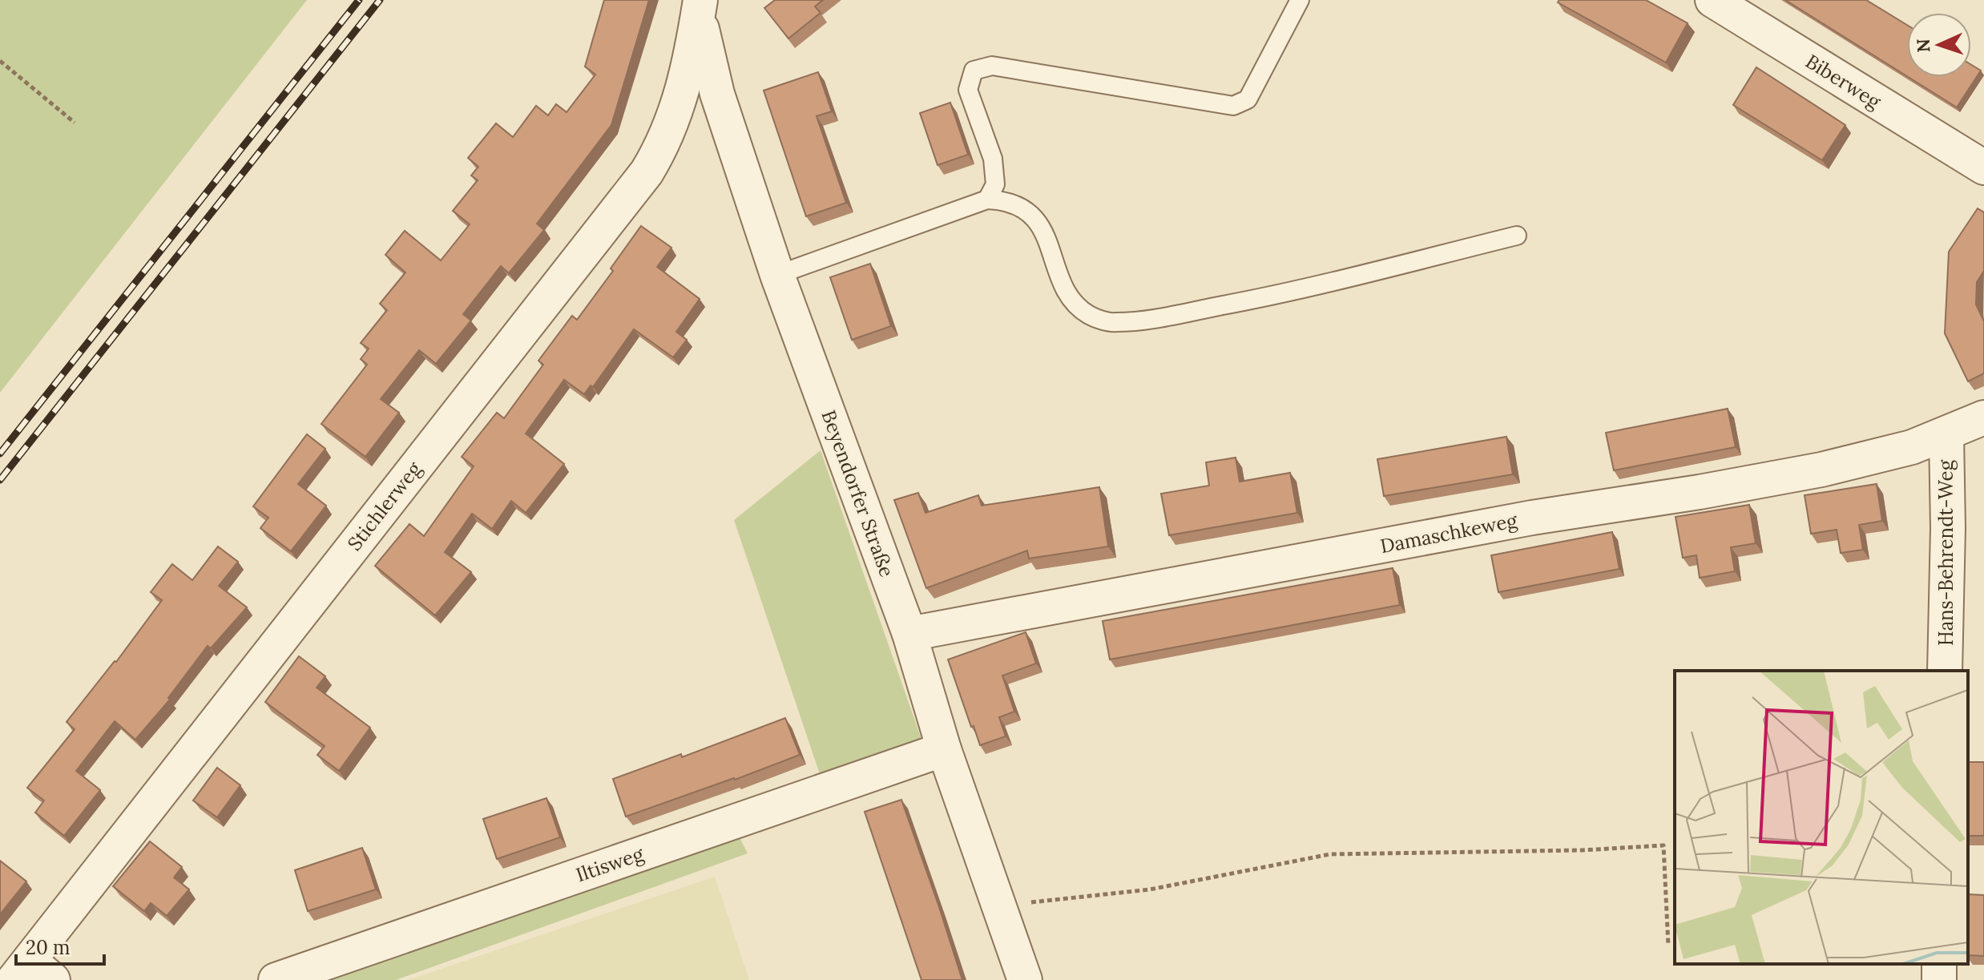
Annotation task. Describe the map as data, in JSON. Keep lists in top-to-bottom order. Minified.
{"streets":{"street":["Biberweg","Beyendorfer Straße","Stichlerweg","Damaschkeweg","Hans-Behrendt-Weg","Iltisweg"]},"crossings":[["Beyendorfer Straße","Stichlerweg"],["Beyendorfer Straße","Damaschkeweg"],["Beyendorfer Straße","Iltisweg"],["Damaschkeweg","Hans-Behrendt-Weg"]],"scale_bar":"20 m","north":"left"}
